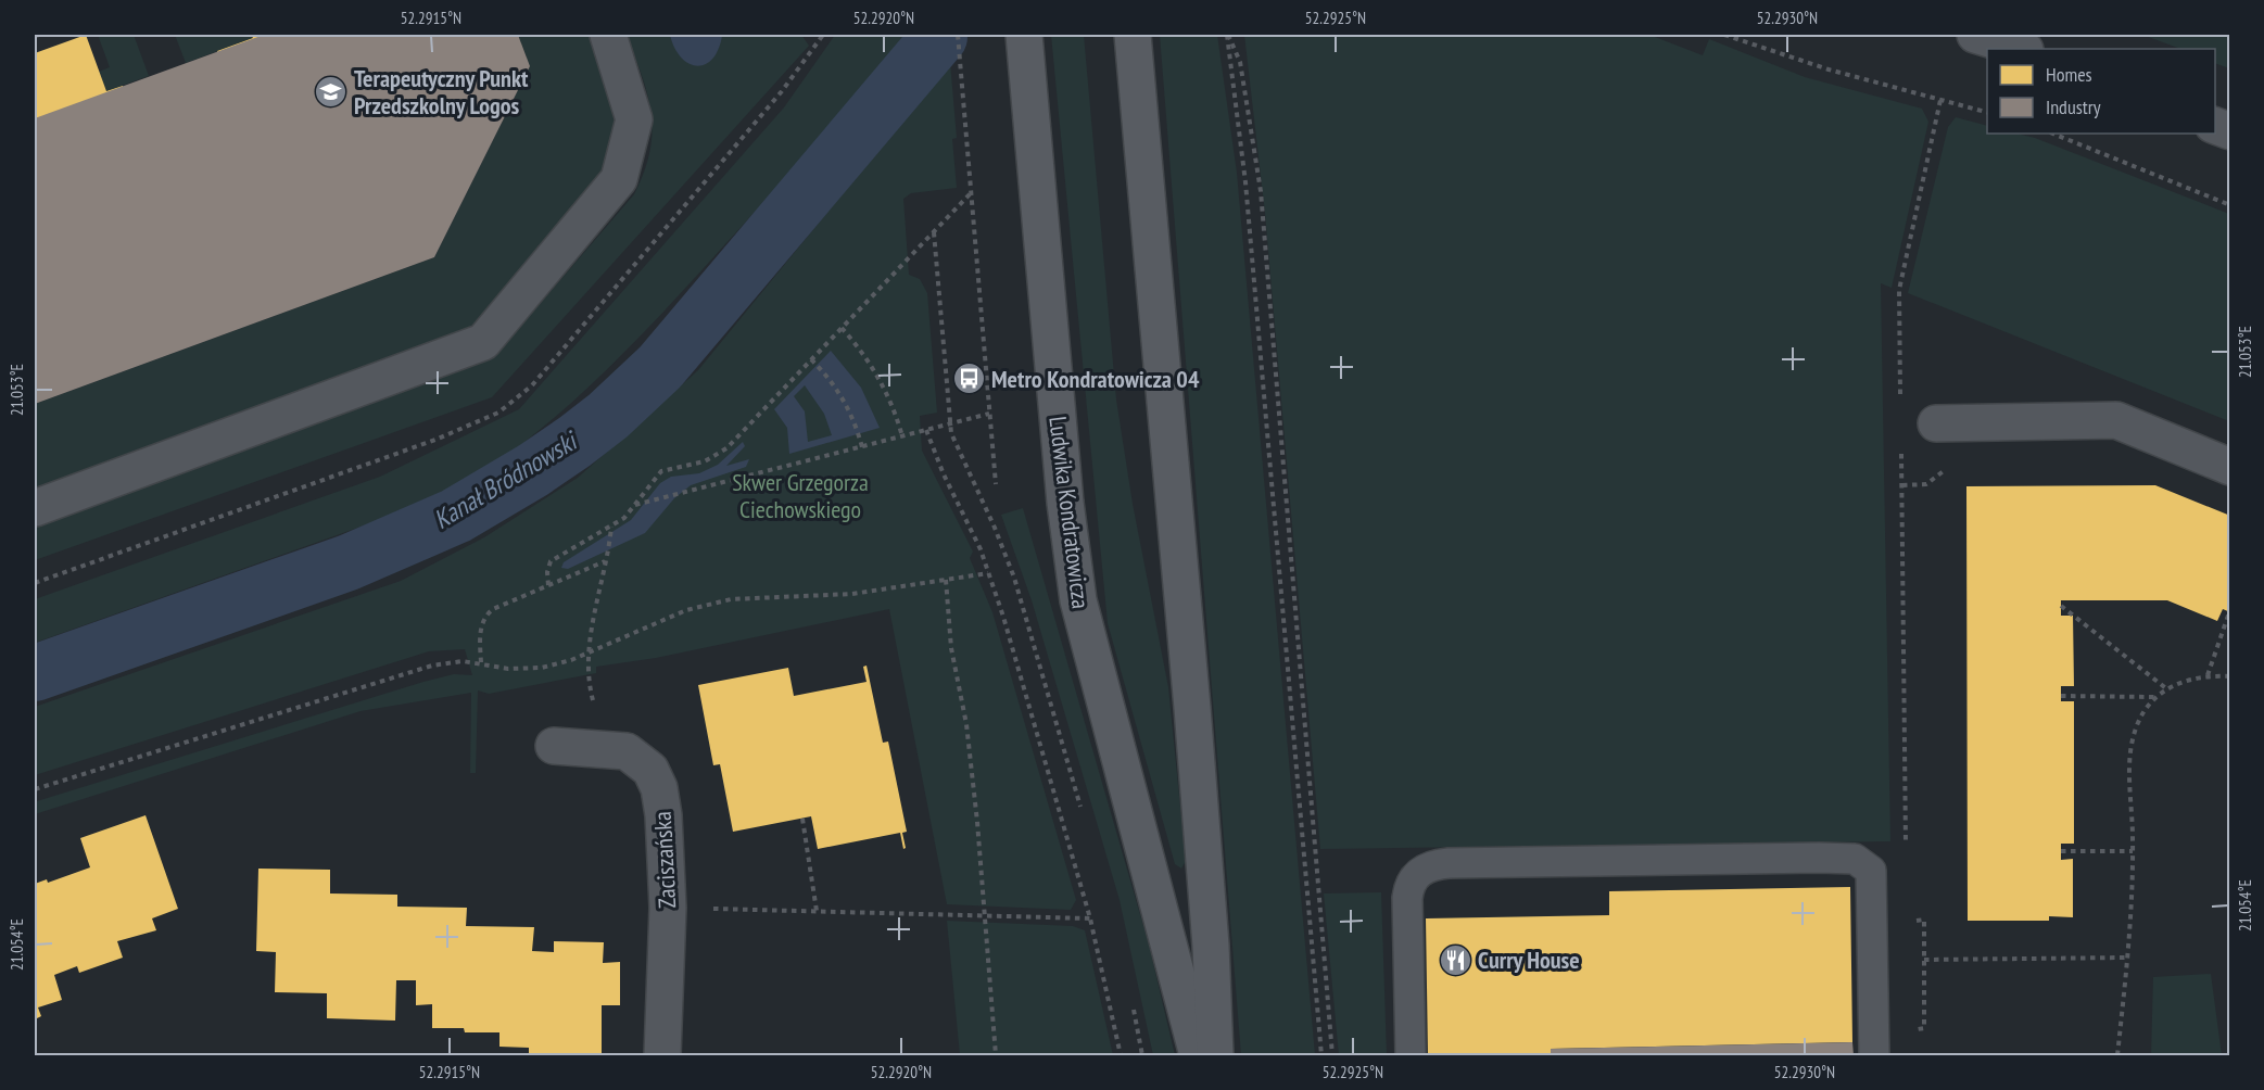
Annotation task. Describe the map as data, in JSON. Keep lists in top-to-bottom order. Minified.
{"streets":{"main road":["Ludwika Kondratowicza"],"street":["Zaciszańska"]},"water":["Kanał Bródnowski"],"parks":["Skwer Grzegorza Ciechowskiego"],"places":{"school or university":["Terapeutyczny Punkt Przedszkolny Logos"],"bus stop":["Metro Kondratowicza 04"],"restaurant":["Curry House"]},"legend":["Homes","Industry"],"coordinates":["52.2915°N","52.2920°N","52.2925°N","52.2930°N","21.053°E","21.054°E"]}
